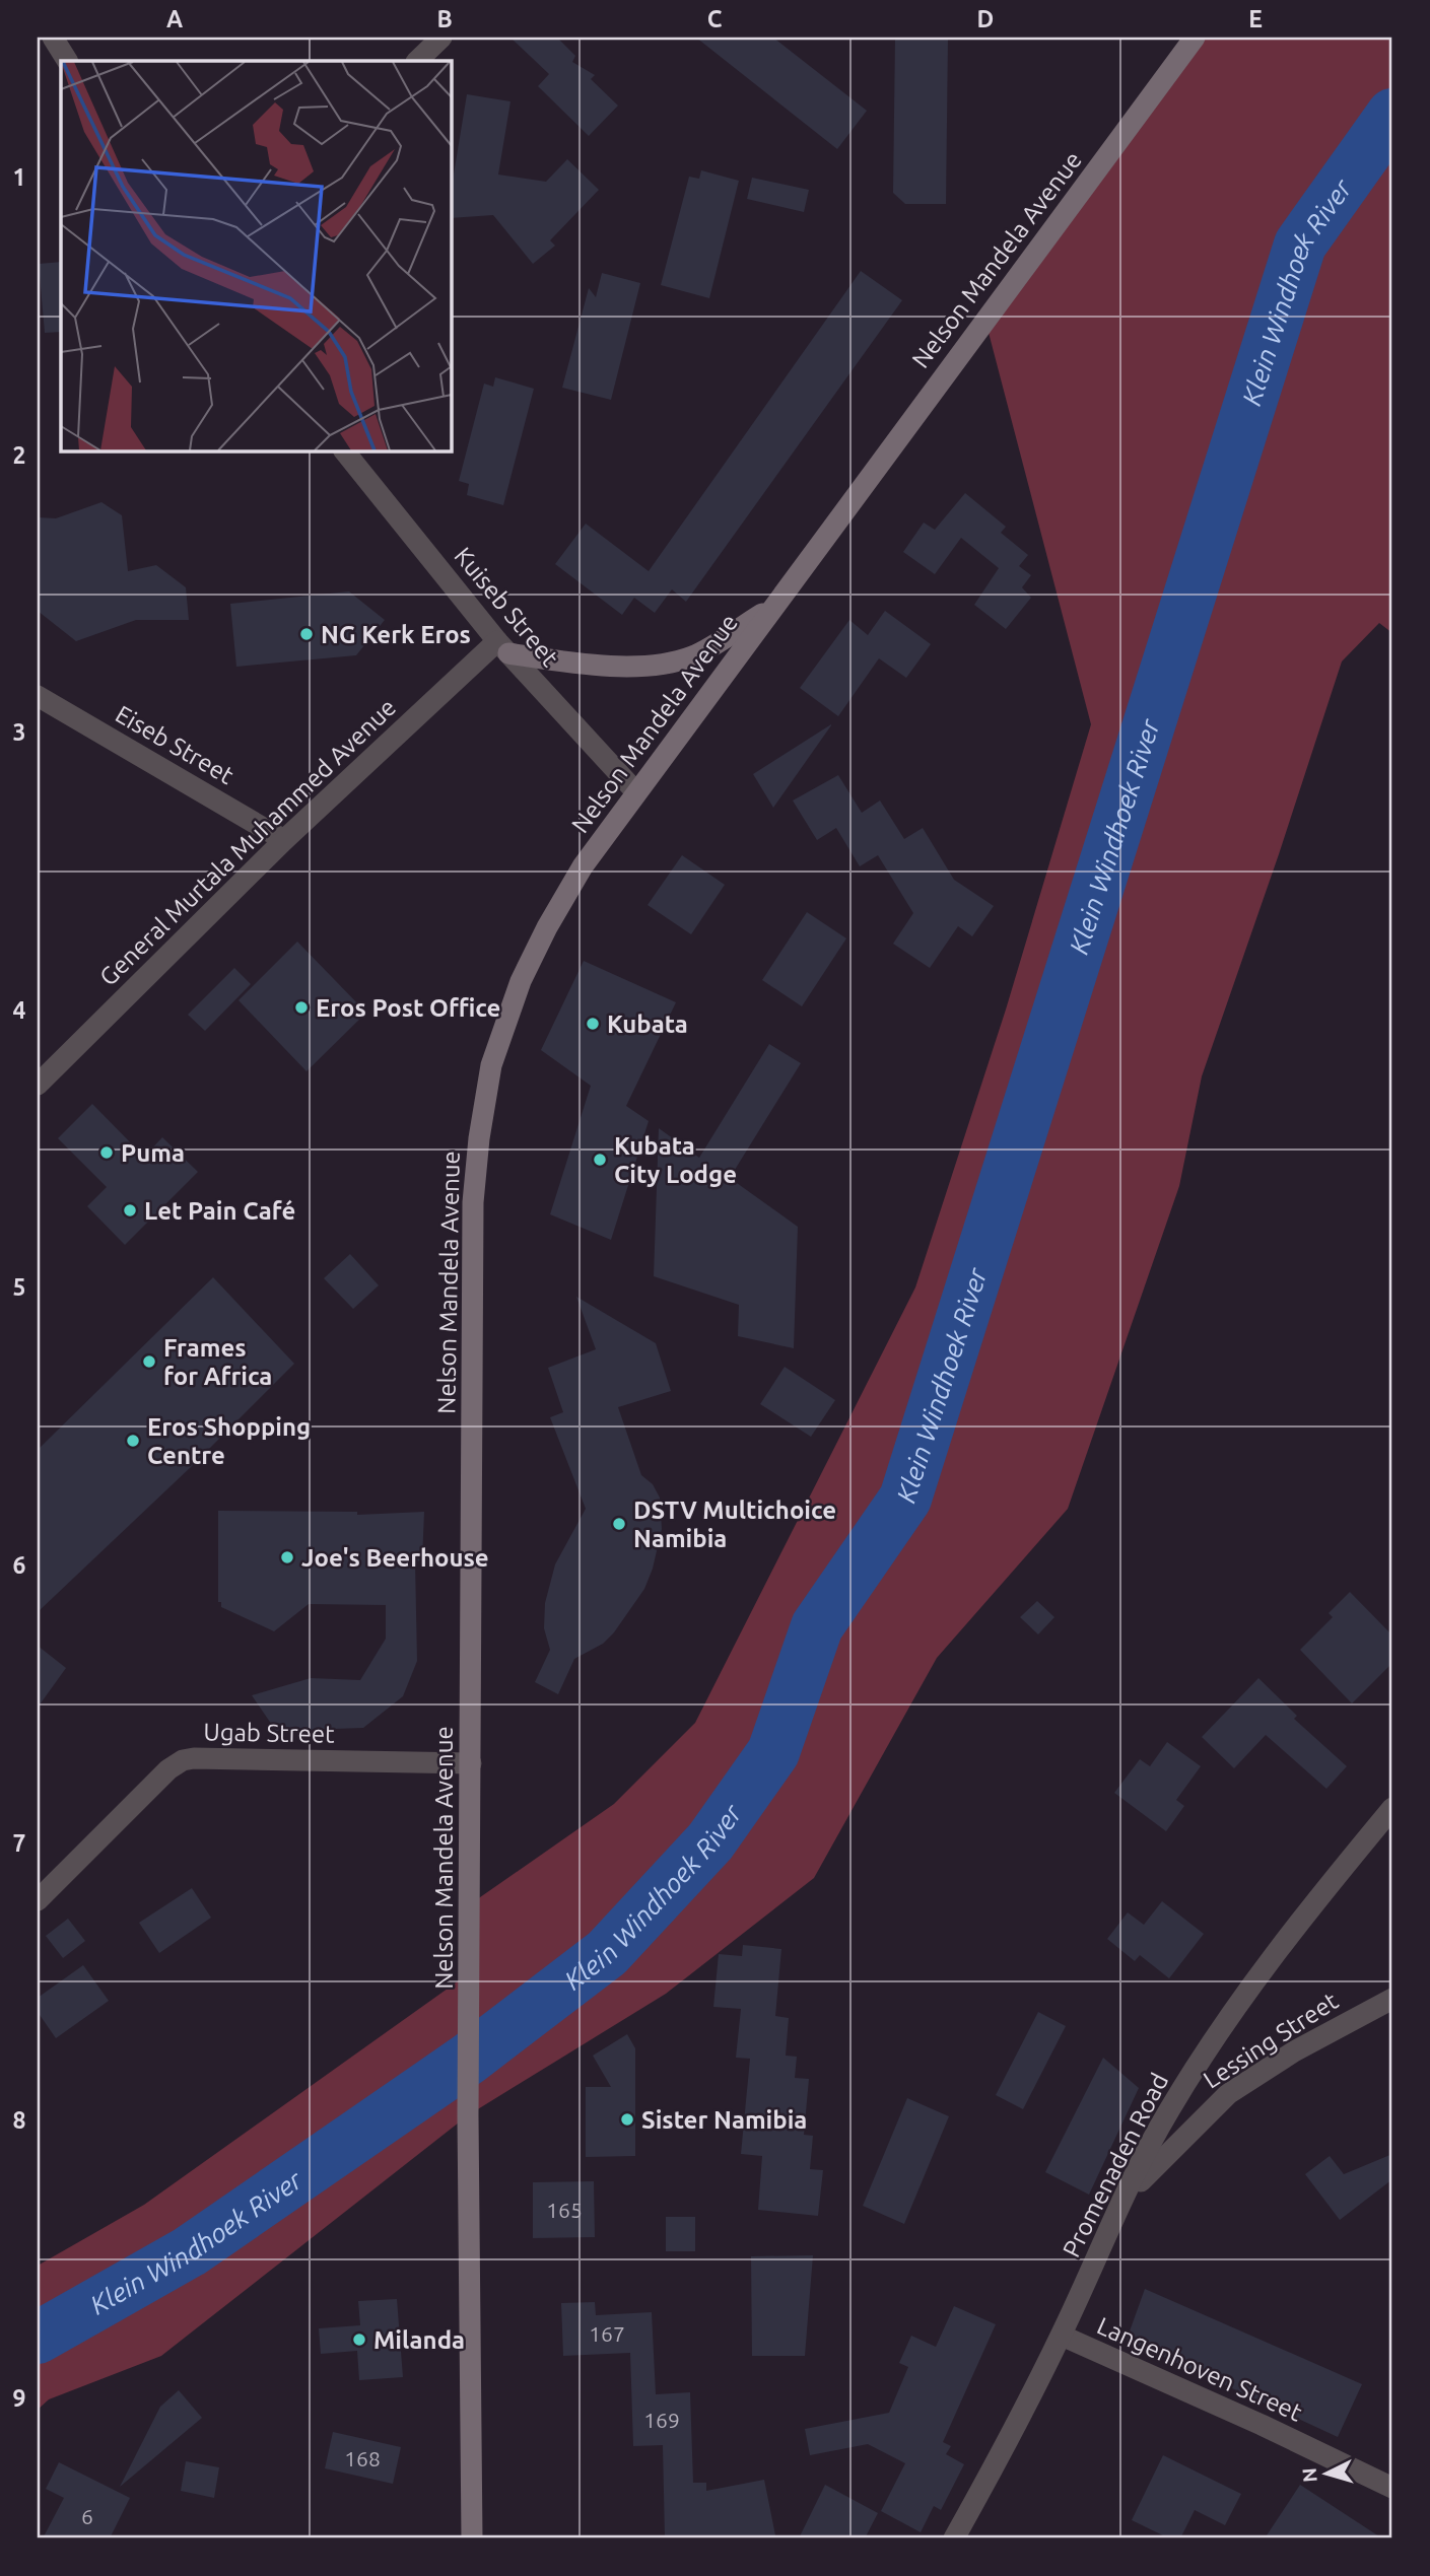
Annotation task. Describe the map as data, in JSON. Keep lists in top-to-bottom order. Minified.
{"streets":{"main road":["Nelson Mandela Avenue"],"street":["Kuiseb Street","Eiseb Street","General Murtala Muhammed Avenue","Ugab Street","Lessing Street","Promenaden Road","Langenhoven Street"]},"crossings":[["Nelson Mandela Avenue","Kuiseb Street"],["Nelson Mandela Avenue","Ugab Street"],["Kuiseb Street","General Murtala Muhammed Avenue"],["Eiseb Street","General Murtala Muhammed Avenue"],["Lessing Street","Promenaden Road"],["Promenaden Road","Langenhoven Street"]],"water":["Klein Windhoek River"],"places":["NG Kerk Eros","Eros Post Office","Kubata","Puma","Kubata City Lodge","Let Pain Café","Frames for Africa","Eros Shopping Centre","DSTV Multichoice Namibia","Joe's Beerhouse","Sister Namibia","Milanda"],"house_numbers":["165","167","169","168","6"],"north":"left","grid":{"columns":["A","B","C","D","E"],"rows":["1","2","3","4","5","6","7","8","9"]}}
